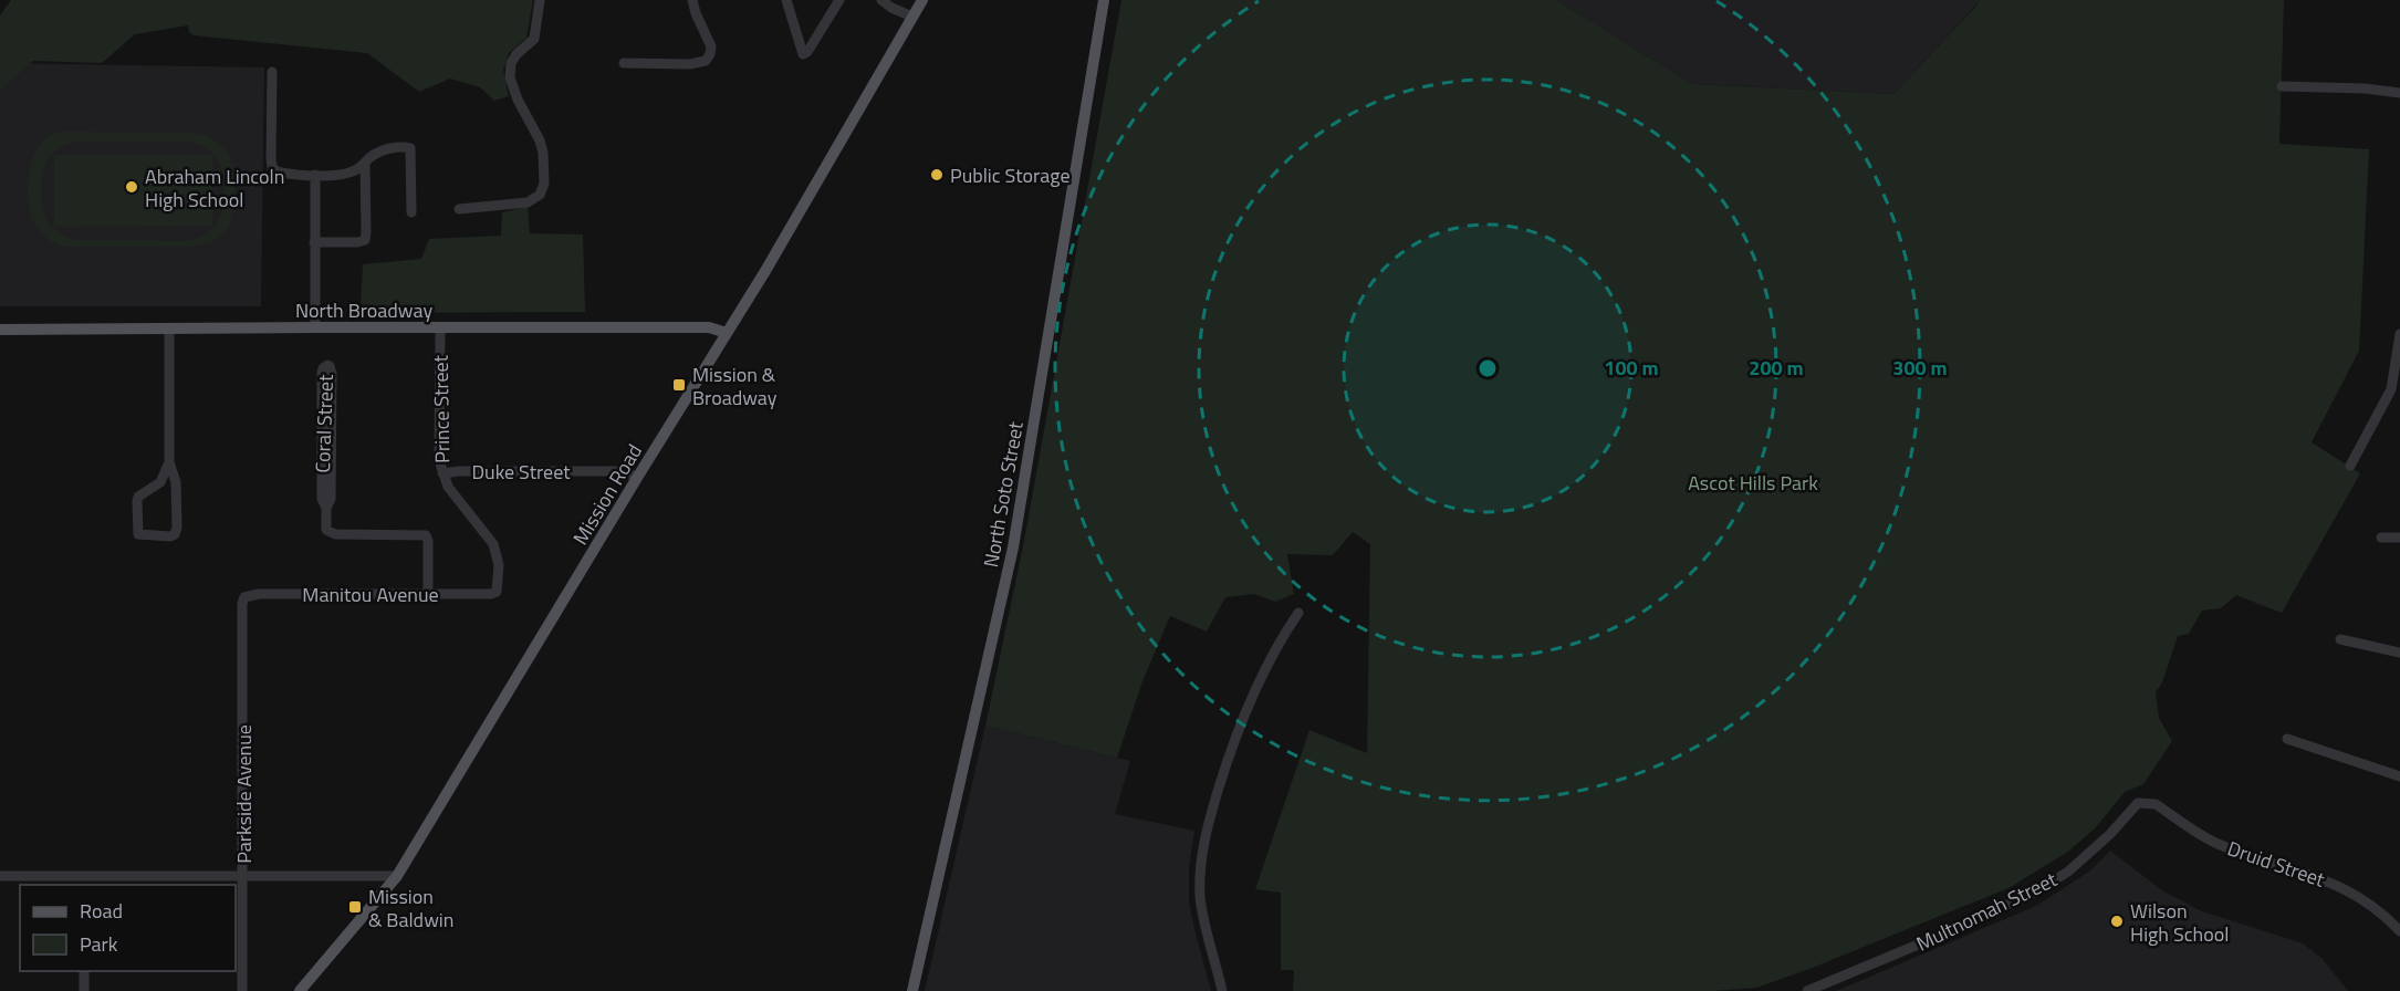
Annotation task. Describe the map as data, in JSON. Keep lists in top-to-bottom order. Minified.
{"streets":{"main road":["North Broadway","Mission Road","North Soto Street"],"street":["Prince Street","Coral Street","Duke Street","Manitou Avenue","Parkside Avenue","Druid Street","Multnomah Street"]},"crossings":[["North Broadway","Prince Street"],["North Broadway","Mission Road"],["Prince Street","Duke Street"],["Prince Street","Manitou Avenue"],["Coral Street","Manitou Avenue"],["Duke Street","Mission Road"],["Manitou Avenue","Parkside Avenue"],["Druid Street","Multnomah Street"]],"parks":["Ascot Hills Park"],"places":{"other":["Public Storage","Abraham Lincoln High School","Wilson High School"],"transit":["Mission & Broadway","Mission & Baldwin"]},"legend":["Road","Park"],"rings":["100 m","200 m","300 m"]}
